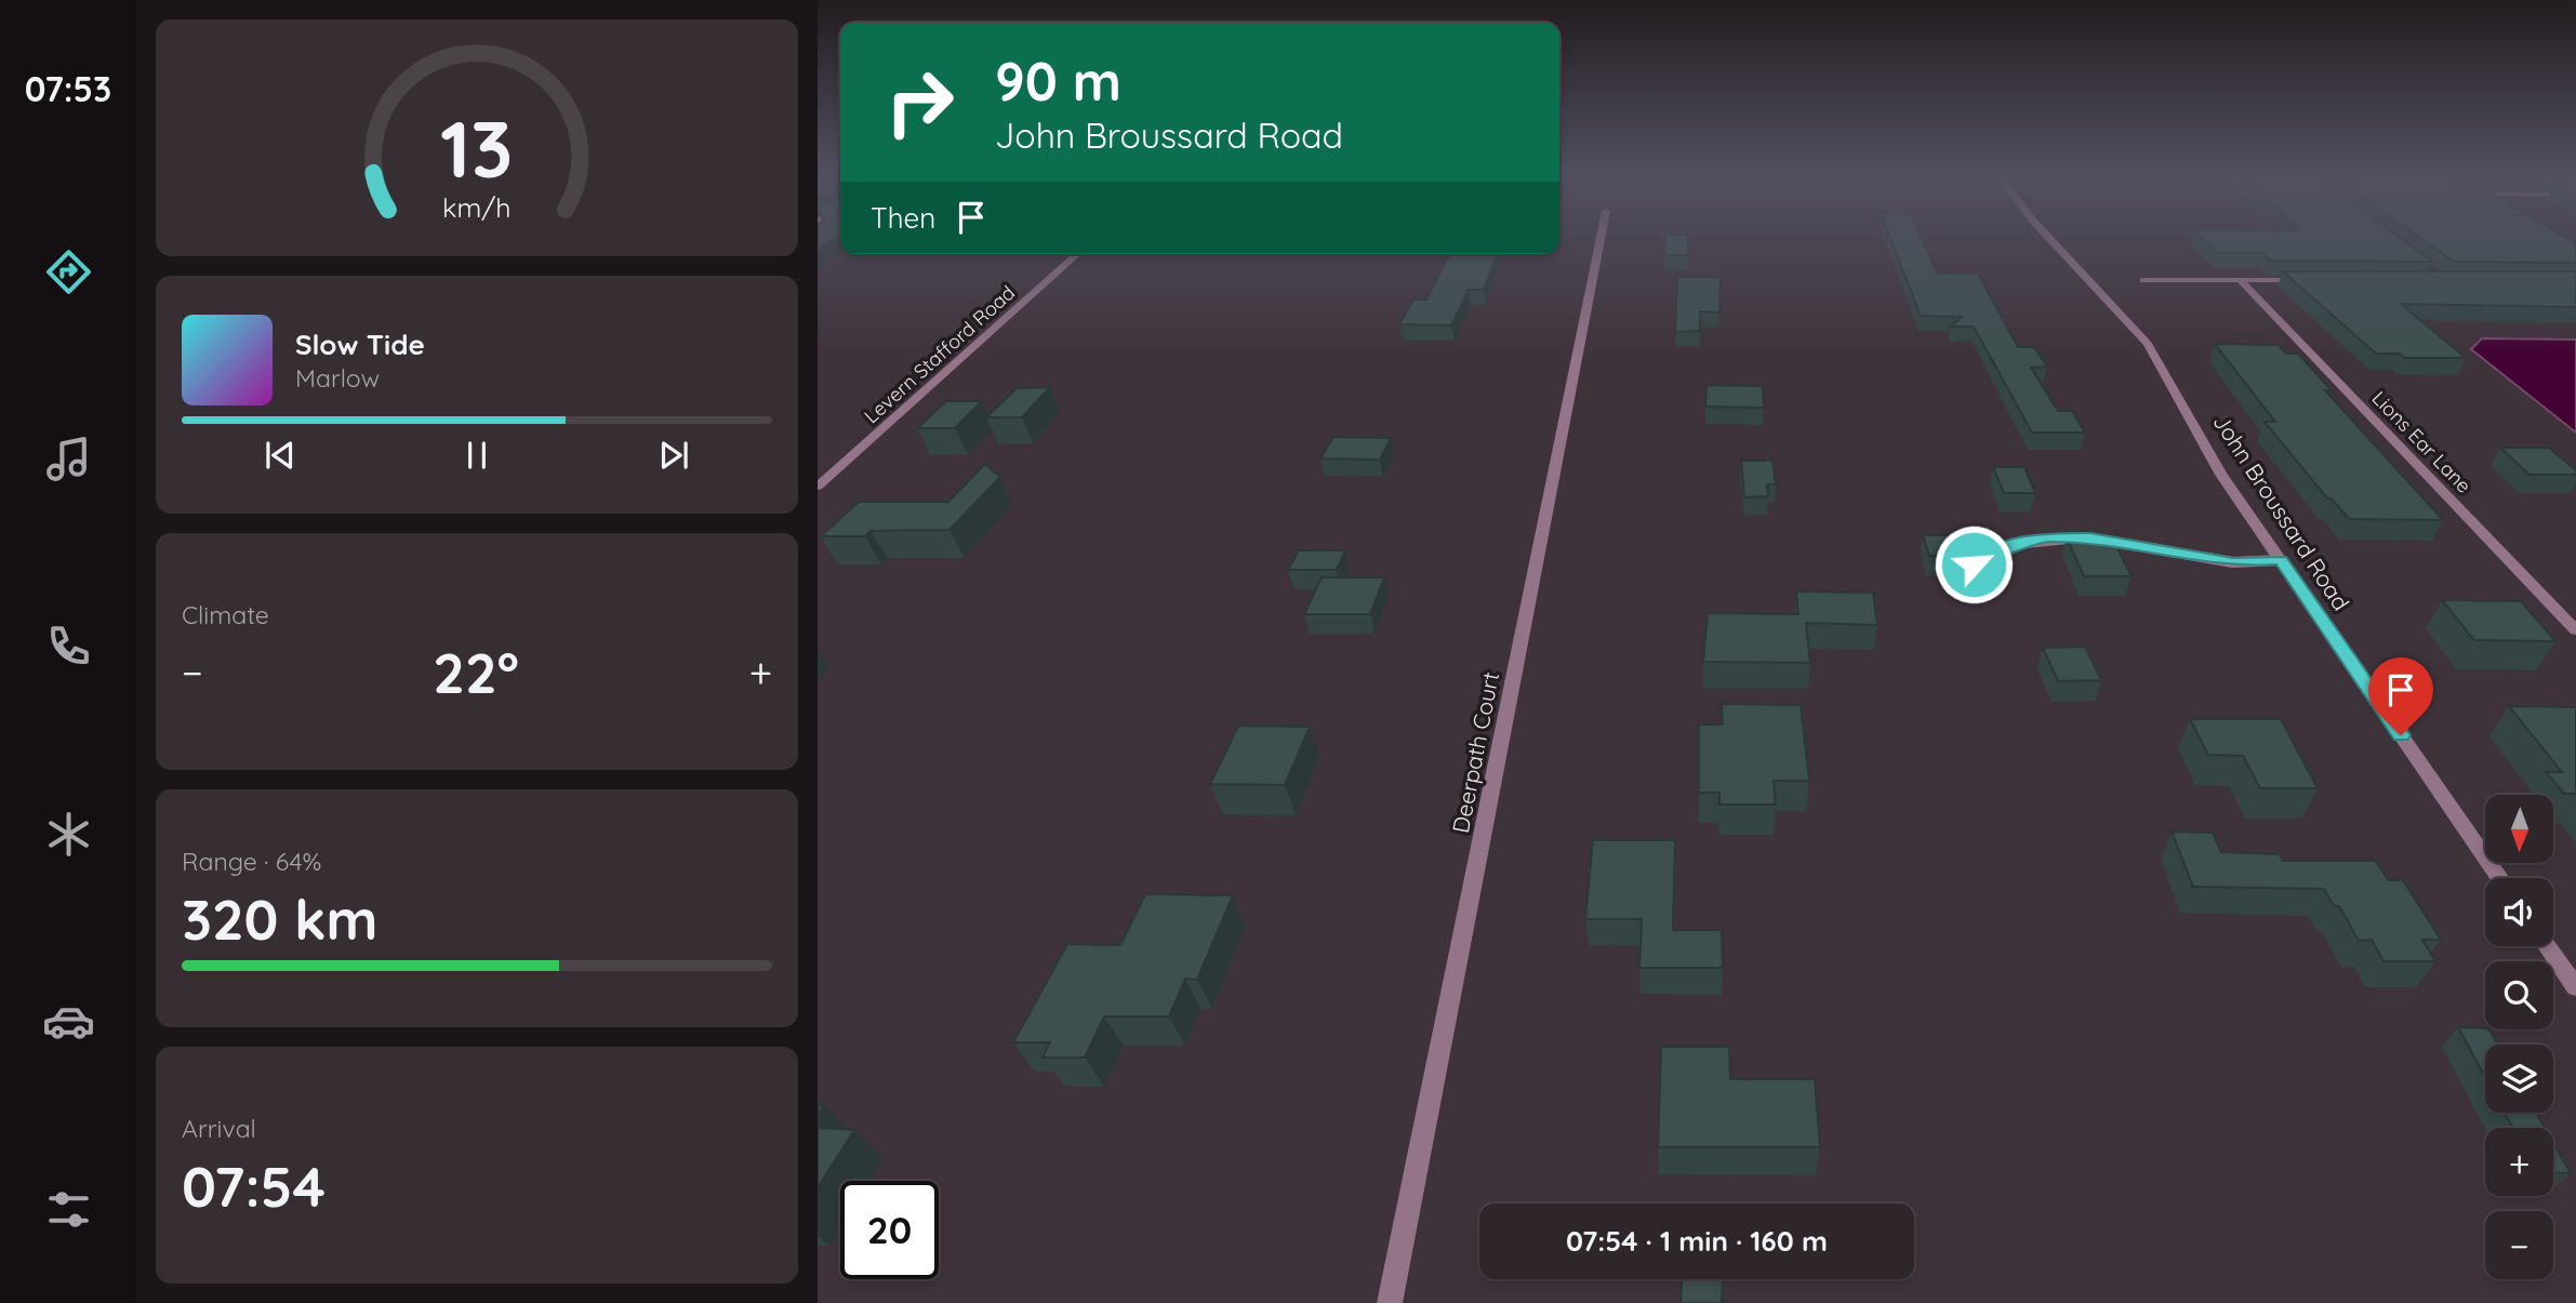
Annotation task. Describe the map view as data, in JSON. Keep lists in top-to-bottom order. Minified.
{"streets":{"street":["Levern Stafford Road","Lions Ear Lane","John Broussard Road","Deerpath Court"]},"north":"bottom","page":{"tabs":"07:53","turn":["90 m","John Broussard Road"],"then":"Then","song":["Slow Tide","Marlow"],"tile":["Climate",["Range · 64%","320 km"],["Arrival","07:54"]],"heat":["−","22°","+"],"map_buttons":["+","−"],"limit":"20","trip":"07:54 · 1 min · 160 m","gauge":["13","km/h"]}}
